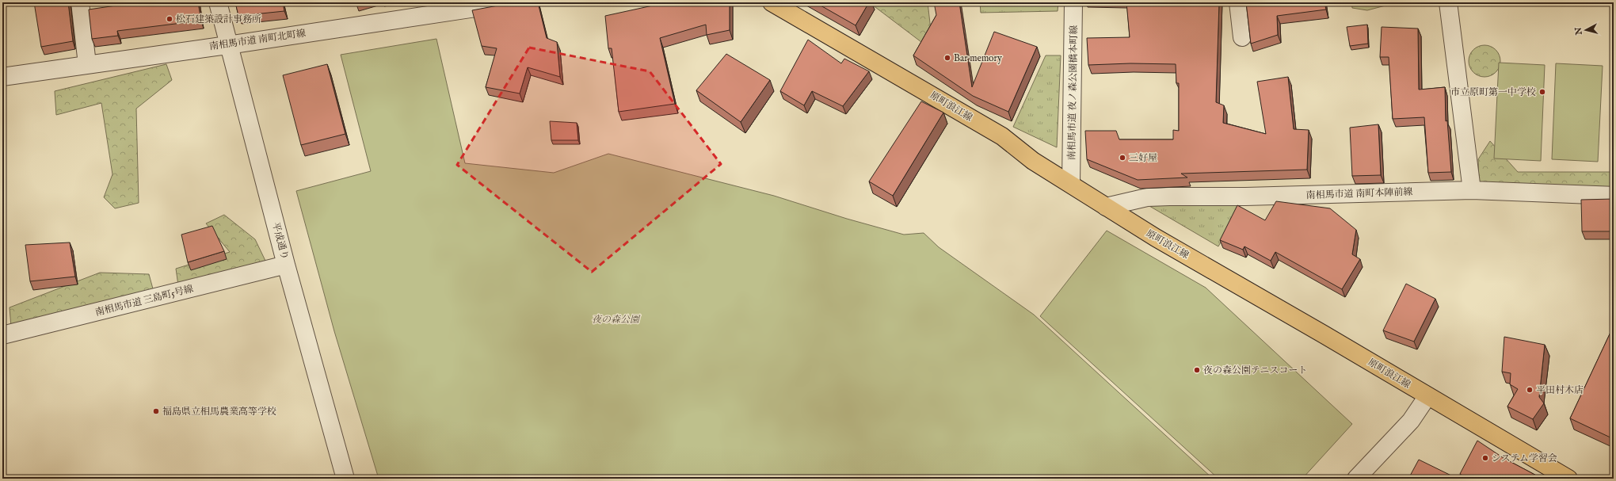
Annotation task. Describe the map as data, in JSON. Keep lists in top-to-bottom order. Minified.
{"streets":{"main road":["原町浪江線"],"street":["南相馬市道 南町北町線","南相馬市道 夜ノ森公園橋本町線","南相馬市道 南町本陣前線","平成通り","南相馬市道 三島町5号線"]},"crossings":[["南相馬市道 南町北町線","平成通り"],["南相馬市道 夜ノ森公園橋本町線","原町浪江線"],["原町浪江線","南相馬市道 南町本陣前線"],["平成通り","南相馬市道 三島町5号線"]],"parks":["夜の森公園"],"places":["松石建築設計事務所","Bar memory","市立原町第一中学校","三好屋","夜の森公園テニスコート","平田村木店","福島県立相馬農業高等学校","システム学習会"],"north":"left"}
